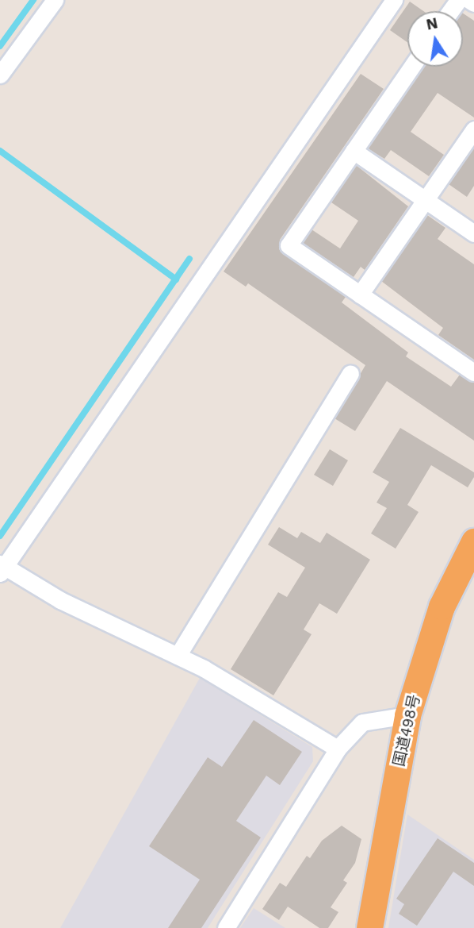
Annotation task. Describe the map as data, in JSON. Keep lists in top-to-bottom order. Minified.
{"streets":{"highway":["国道498号"]},"north":"top"}
